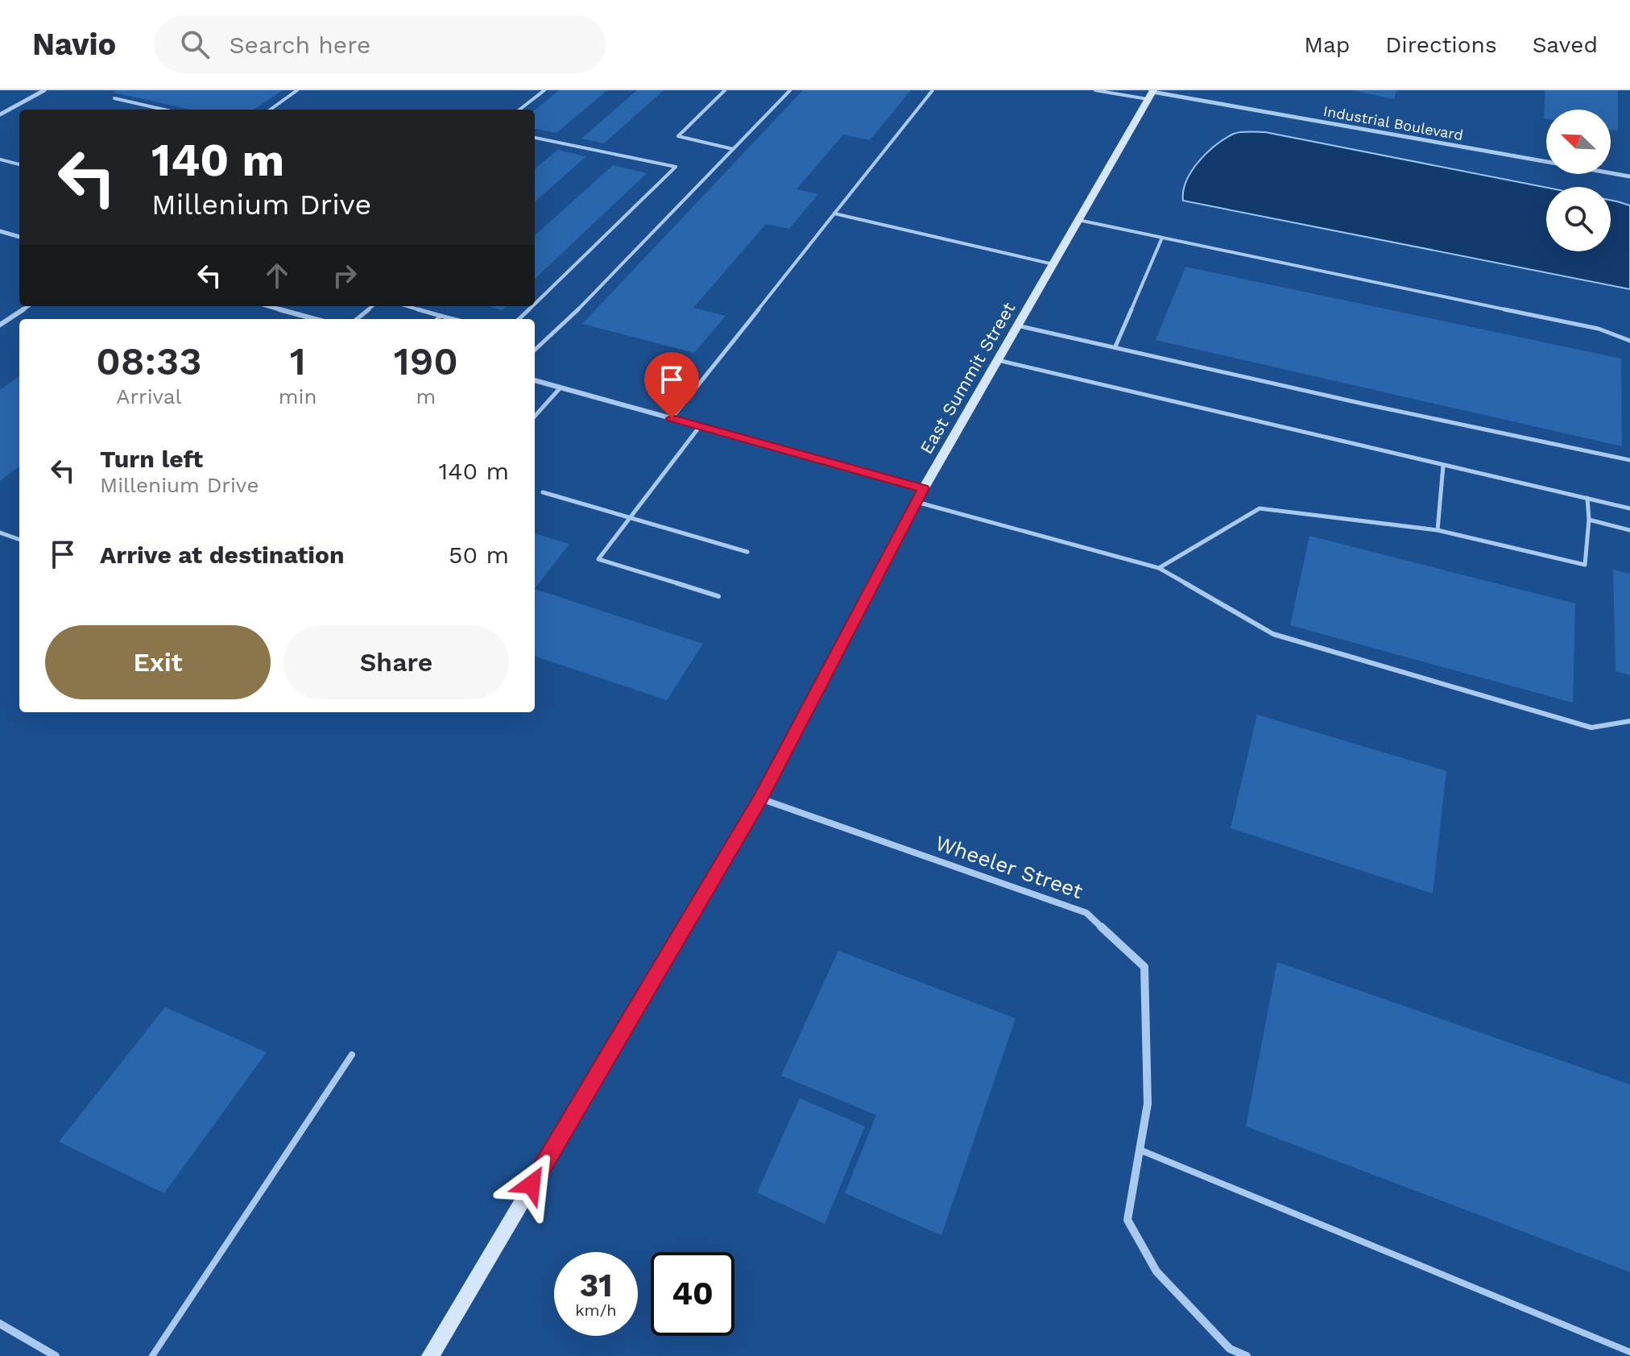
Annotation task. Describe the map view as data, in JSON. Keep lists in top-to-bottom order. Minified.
{"streets":{"street":["Industrial Boulevard","East Summit Street","Wheeler Street"]},"crossings":[["Industrial Boulevard","East Summit Street"],["East Summit Street","Wheeler Street"]],"north":"top left","page":{"header":"Navio","search":"Search here","nav":["Map","Directions","Saved"],"turn":["140 m","Millenium Drive"],"eta":["08:33","Arrival","1","min","190","m"],"list":[{"name":"Turn left","note":"Millenium Drive","value":"140 m"},{"name":"Arrive at destination","value":"50 m"}],"buttons":["Exit","Share"],"speed":"31 km/h","limit":"40"}}
